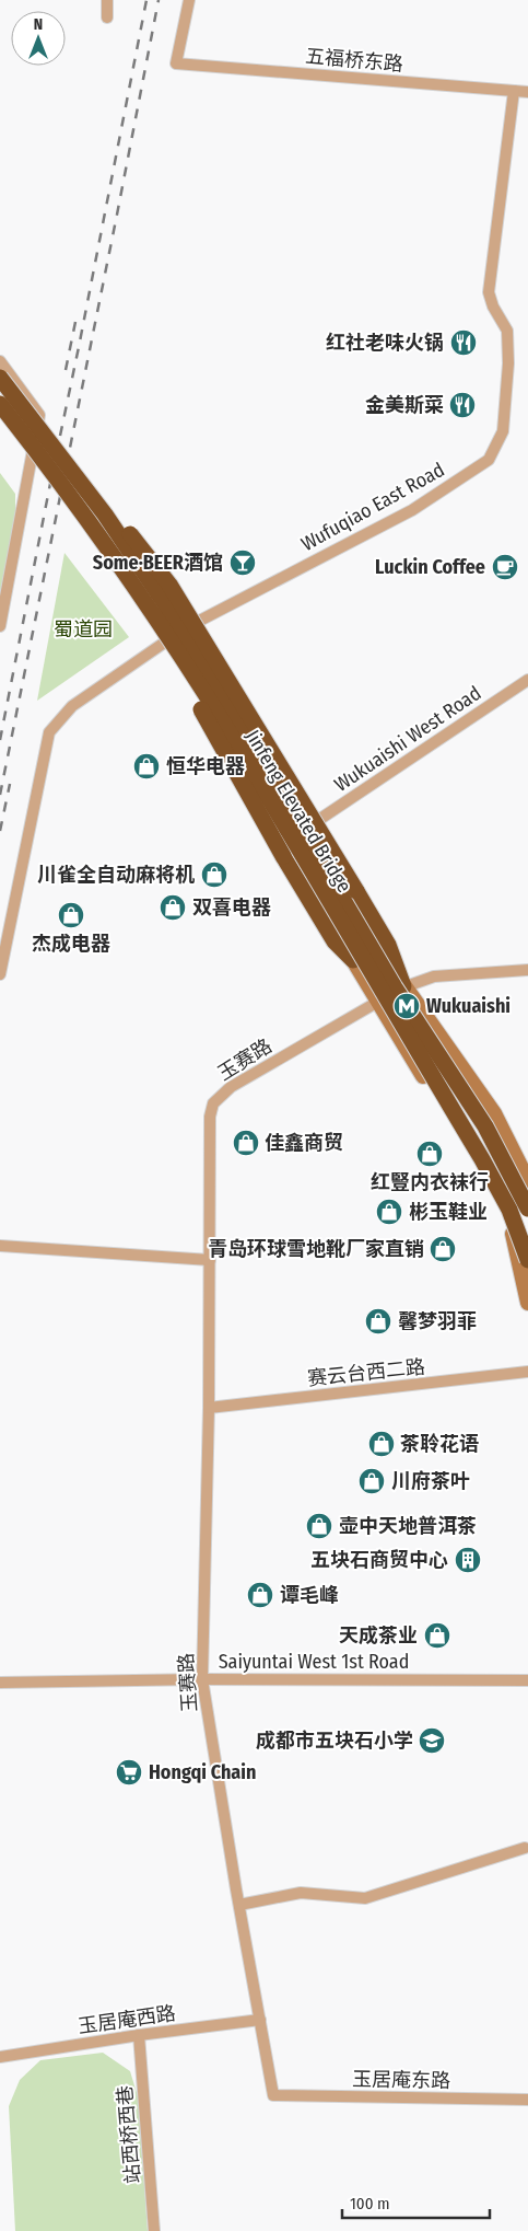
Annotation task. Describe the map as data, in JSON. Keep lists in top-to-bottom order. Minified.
{"streets":{"highway":["Jinfeng Elevated Bridge"],"street":["五福桥东路","Wufuqiao East Road","Wukuaishi West Road","玉赛路","赛云台西二路","Saiyuntai West 1st Road","玉居庵西路","玉居庵东路","站西桥西巷"]},"crossings":[["五福桥东路","Wufuqiao East Road"],["玉赛路","赛云台西二路"],["玉赛路","Saiyuntai West 1st Road"],["玉赛路","玉居庵西路"],["玉赛路","玉居庵东路"],["玉居庵西路","站西桥西巷"]],"parks":["蜀道园"],"places":{"restaurant":["红社老味火锅","金美斯菜"],"bar":["Some·BEER酒馆"],"cafe":["Luckin Coffee"],"shop":["恒华电器","川雀全自动麻将机","双喜电器","杰成电器","佳鑫商贸","红豎内衣袜行","彬玉鞋业","青岛环球雪地靴厂家直销","馨梦羽菲","茶聆花语","川府茶叶","壶中天地普洱茶","谭毛峰","天成茶业"],"metro station":["Wukuaishi"],"building":["五块石商贸中心"],"school or university":["成都市五块石小学"],"supermarket":["Hongqi Chain"]},"scale_bar":"100 m","north":"top"}
